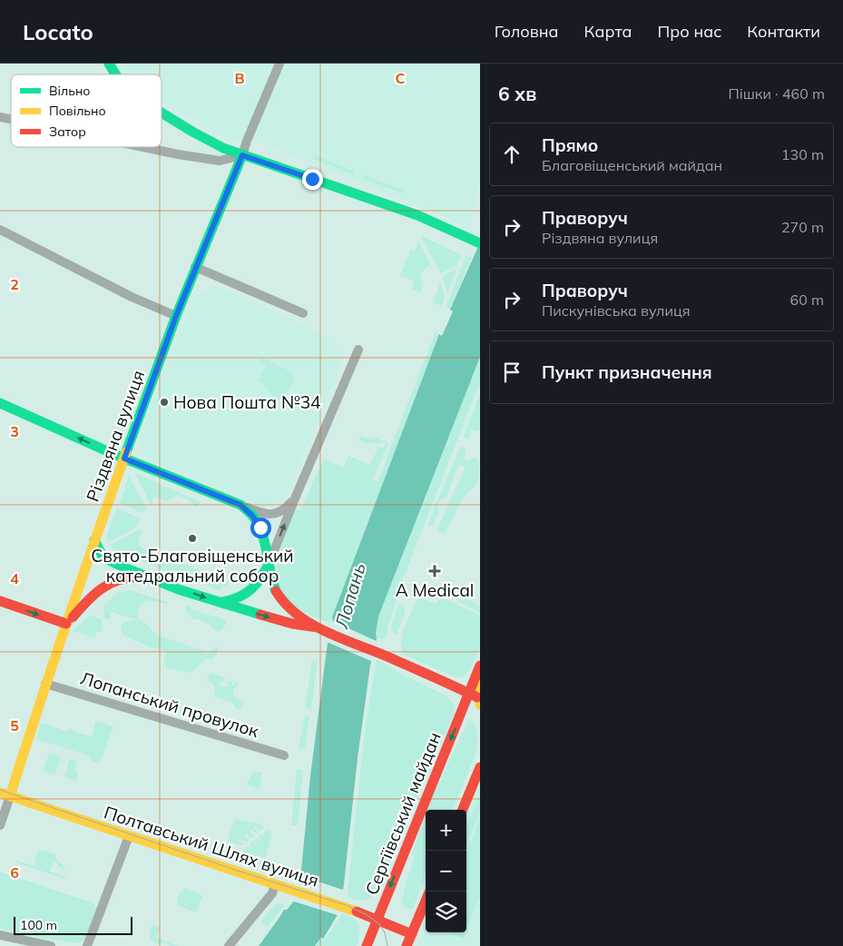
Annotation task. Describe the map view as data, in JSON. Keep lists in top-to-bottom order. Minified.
{"streets":{"street":["Різдвяна вулиця","Лопанський провулок","Сергіївський майдан","Полтавський Шлях вулиця"]},"crossings":[["Різдвяна вулиця","Лопанський провулок"],["Різдвяна вулиця","Полтавський Шлях вулиця"],["Сергіївський майдан","Полтавський Шлях вулиця"]],"water":["Лопань"],"places":{"other":["Нова Пошта №34","Свято-Благовіщенський катедральний собор"],"health":["A Medical"]},"legend":["Вільно","Повільно","Затор"],"scale_bar":"100 m","page":{"header":"Locato","nav":["Головна","Карта","Про нас","Контакти"],"heading":["6 хв","Пішки · 460 m"],"list":[["Прямо","Благовіщенський майдан","130 m"],["Праворуч","Різдвяна вулиця","270 m"],["Праворуч","Пискунівська вулиця","60 m"],"Пункт призначення"],"map_buttons":["+","−"],"scale":"100 m"},"grid":{"columns":["B","C"],"rows":["2","3","4","5","6"]}}
